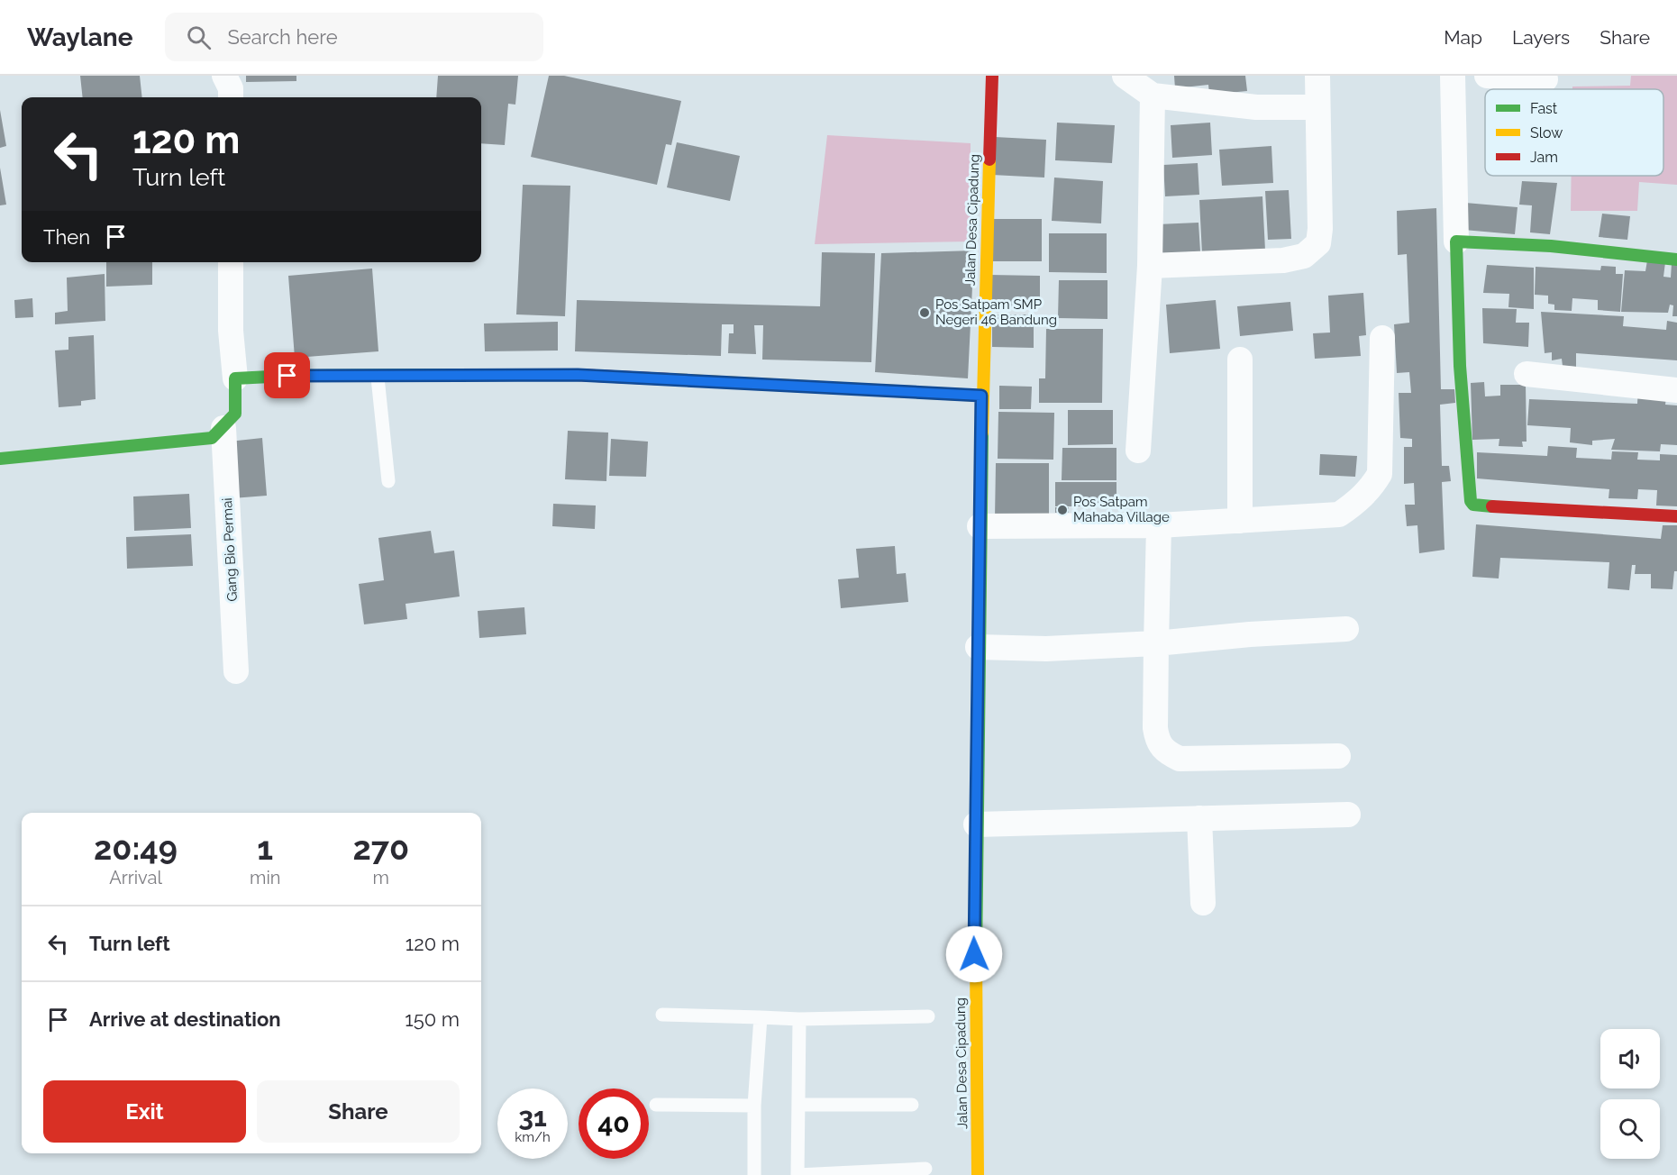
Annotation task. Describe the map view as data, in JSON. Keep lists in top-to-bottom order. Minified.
{"streets":{"street":["Jalan Desa Cipadung","Gang Bio Permai"]},"places":["Pos Satpam SMP Negeri 46 Bandung","Pos Satpam Mahaba Village"],"legend":["Fast","Slow","Jam"],"page":{"header":"Waylane","search":"Search here","nav":["Map","Layers","Share"],"turn":["120 m","Turn left"],"then":"Then","eta":["20:49","Arrival","1","min","270","m"],"list":[{"name":"Turn left","value":"120 m"},{"name":"Arrive at destination","value":"150 m"}],"buttons":["Exit","Share"],"speed":"31 km/h","limit":"40"}}
